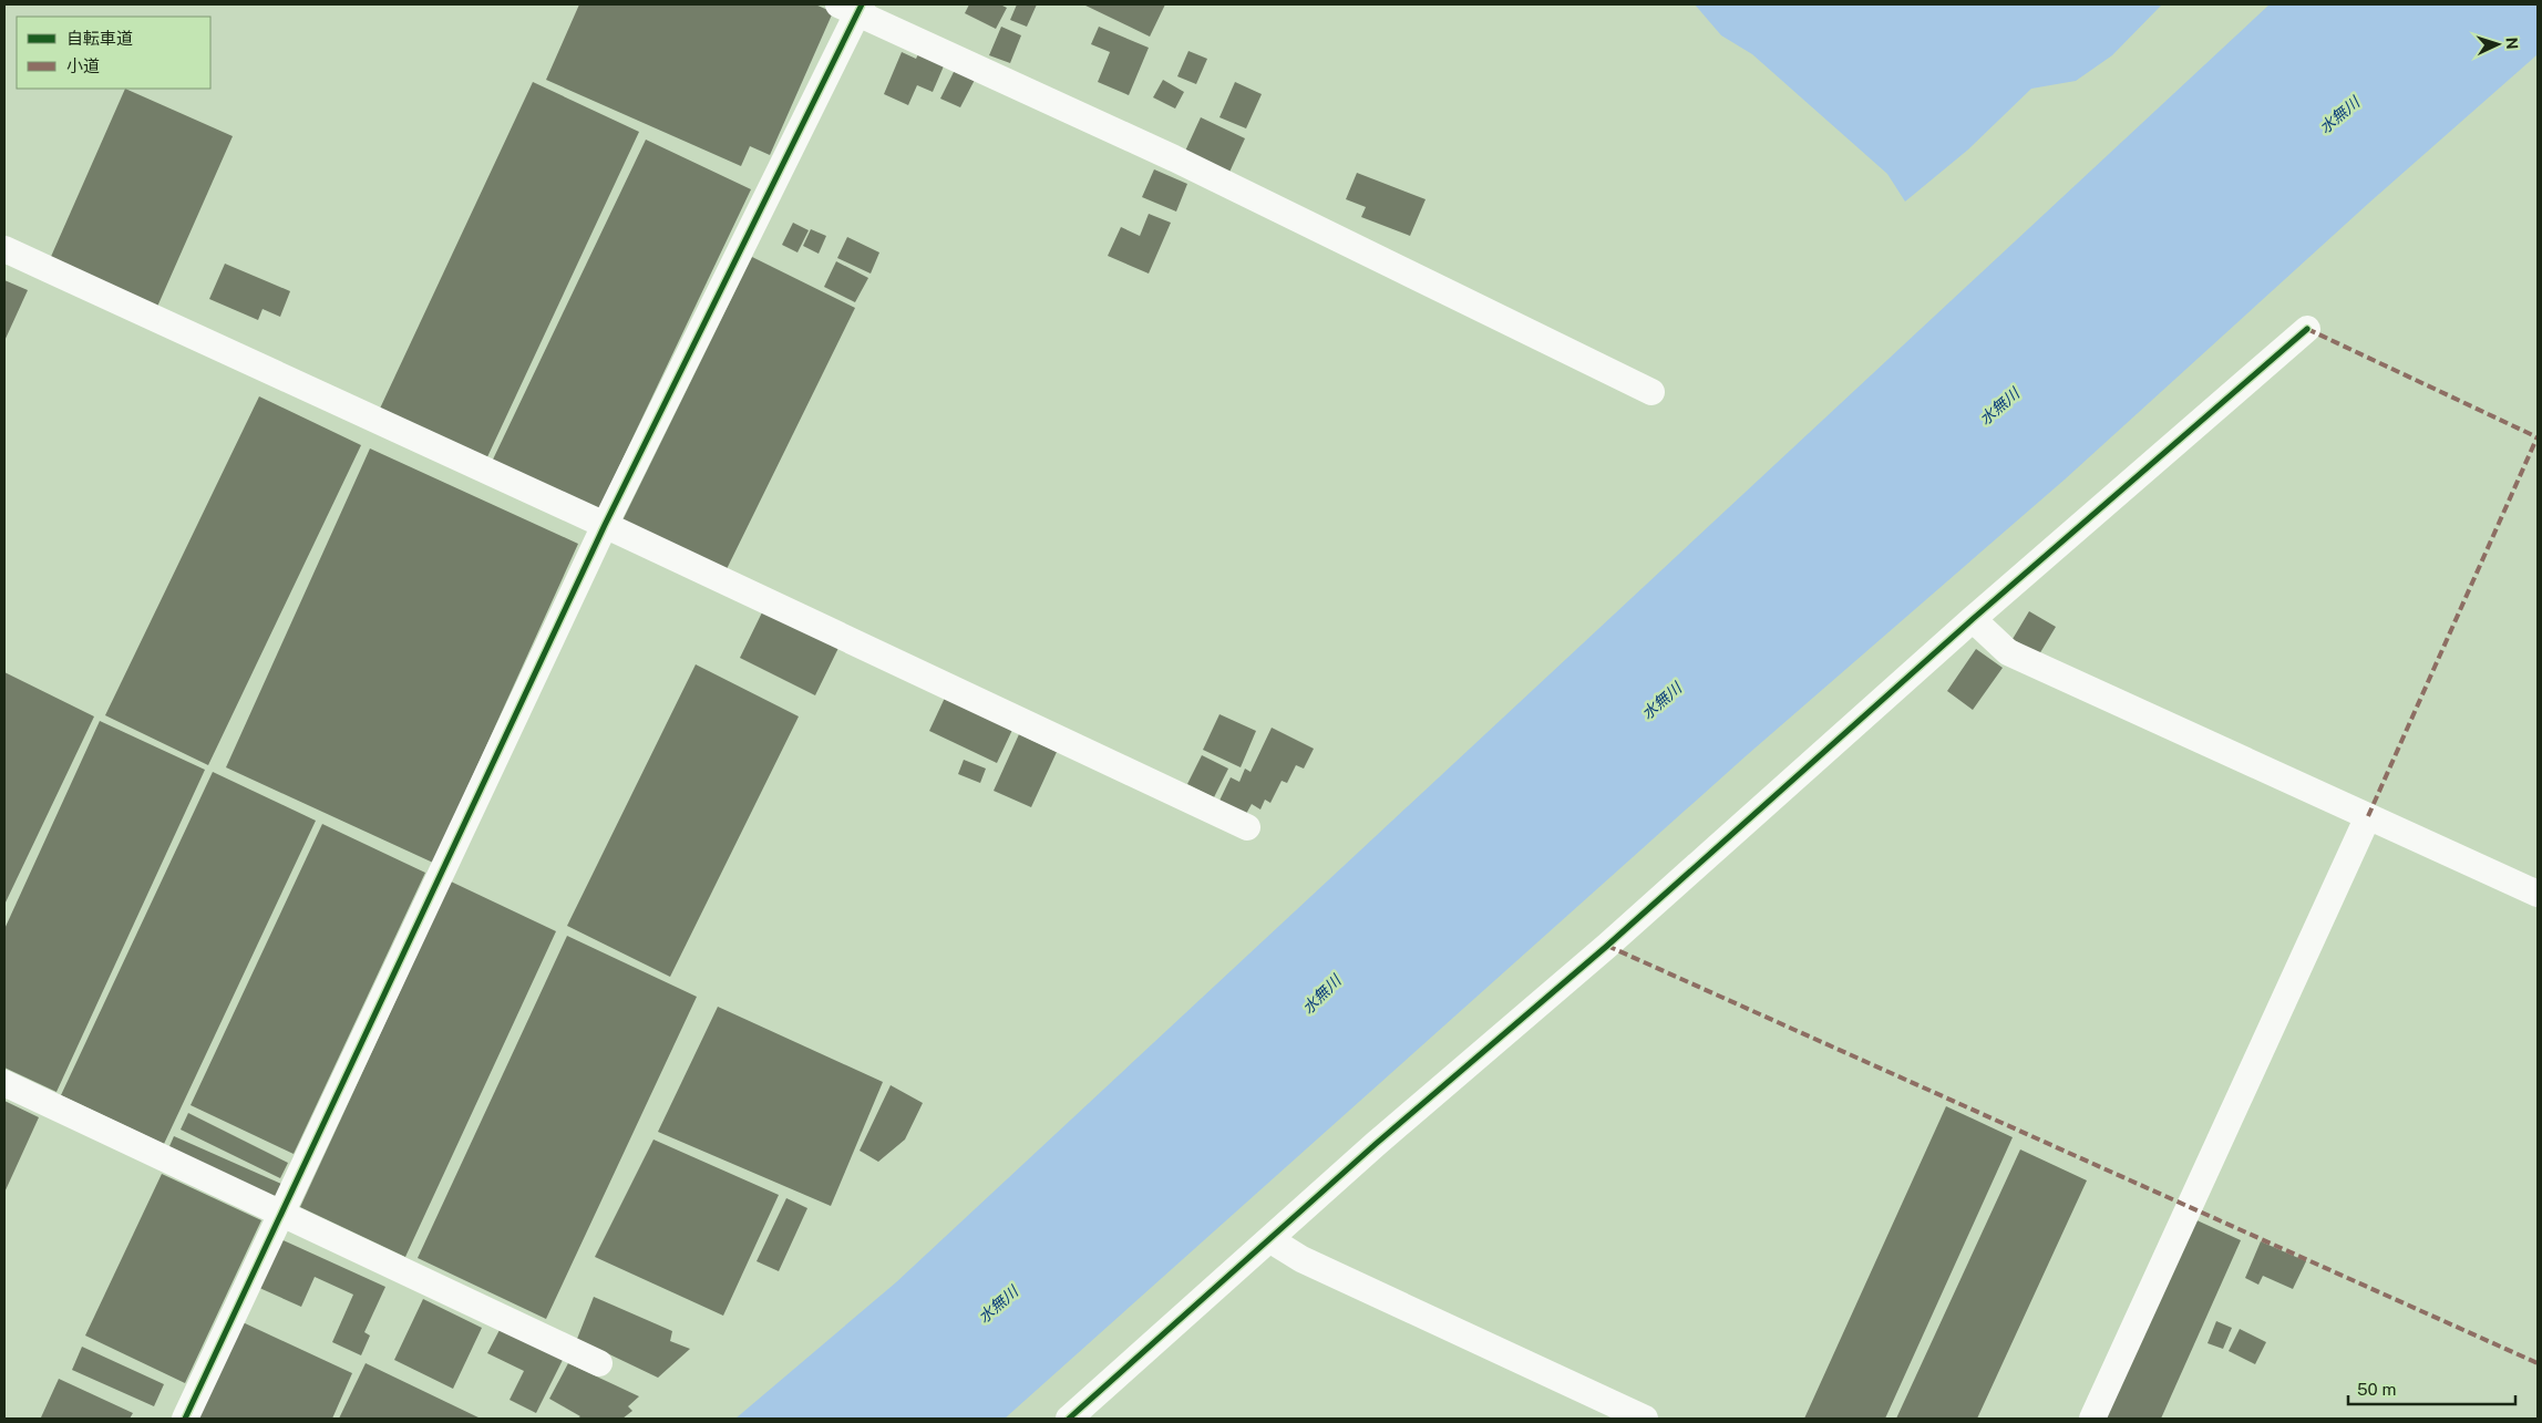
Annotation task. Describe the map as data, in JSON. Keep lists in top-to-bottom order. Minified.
{"water":["水無川"],"legend":["自転車道","小道"],"scale_bar":"50 m","north":"right"}
